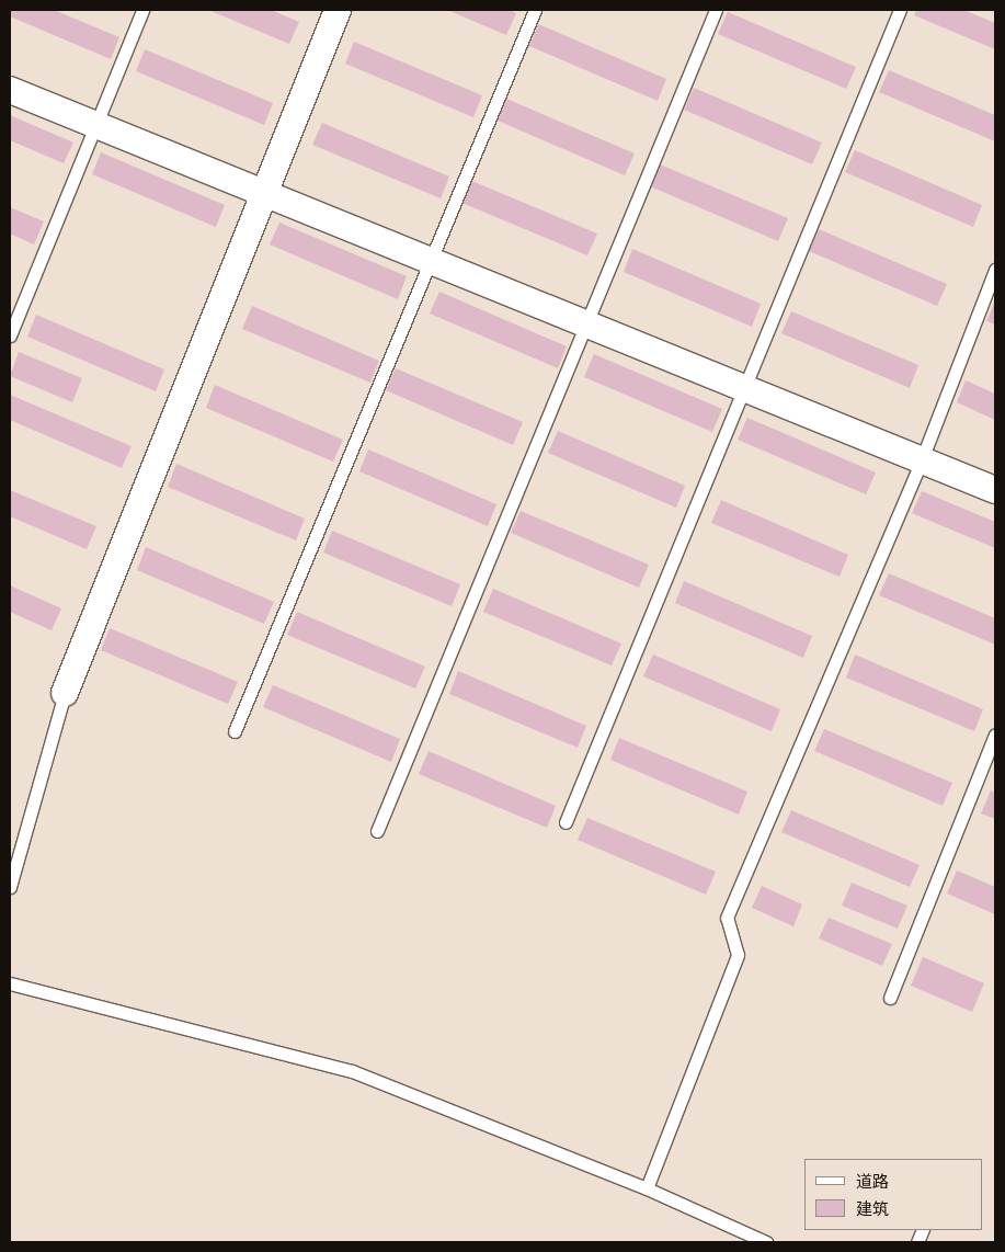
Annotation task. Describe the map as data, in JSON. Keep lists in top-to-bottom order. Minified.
{"legend":["道路","建筑"]}
